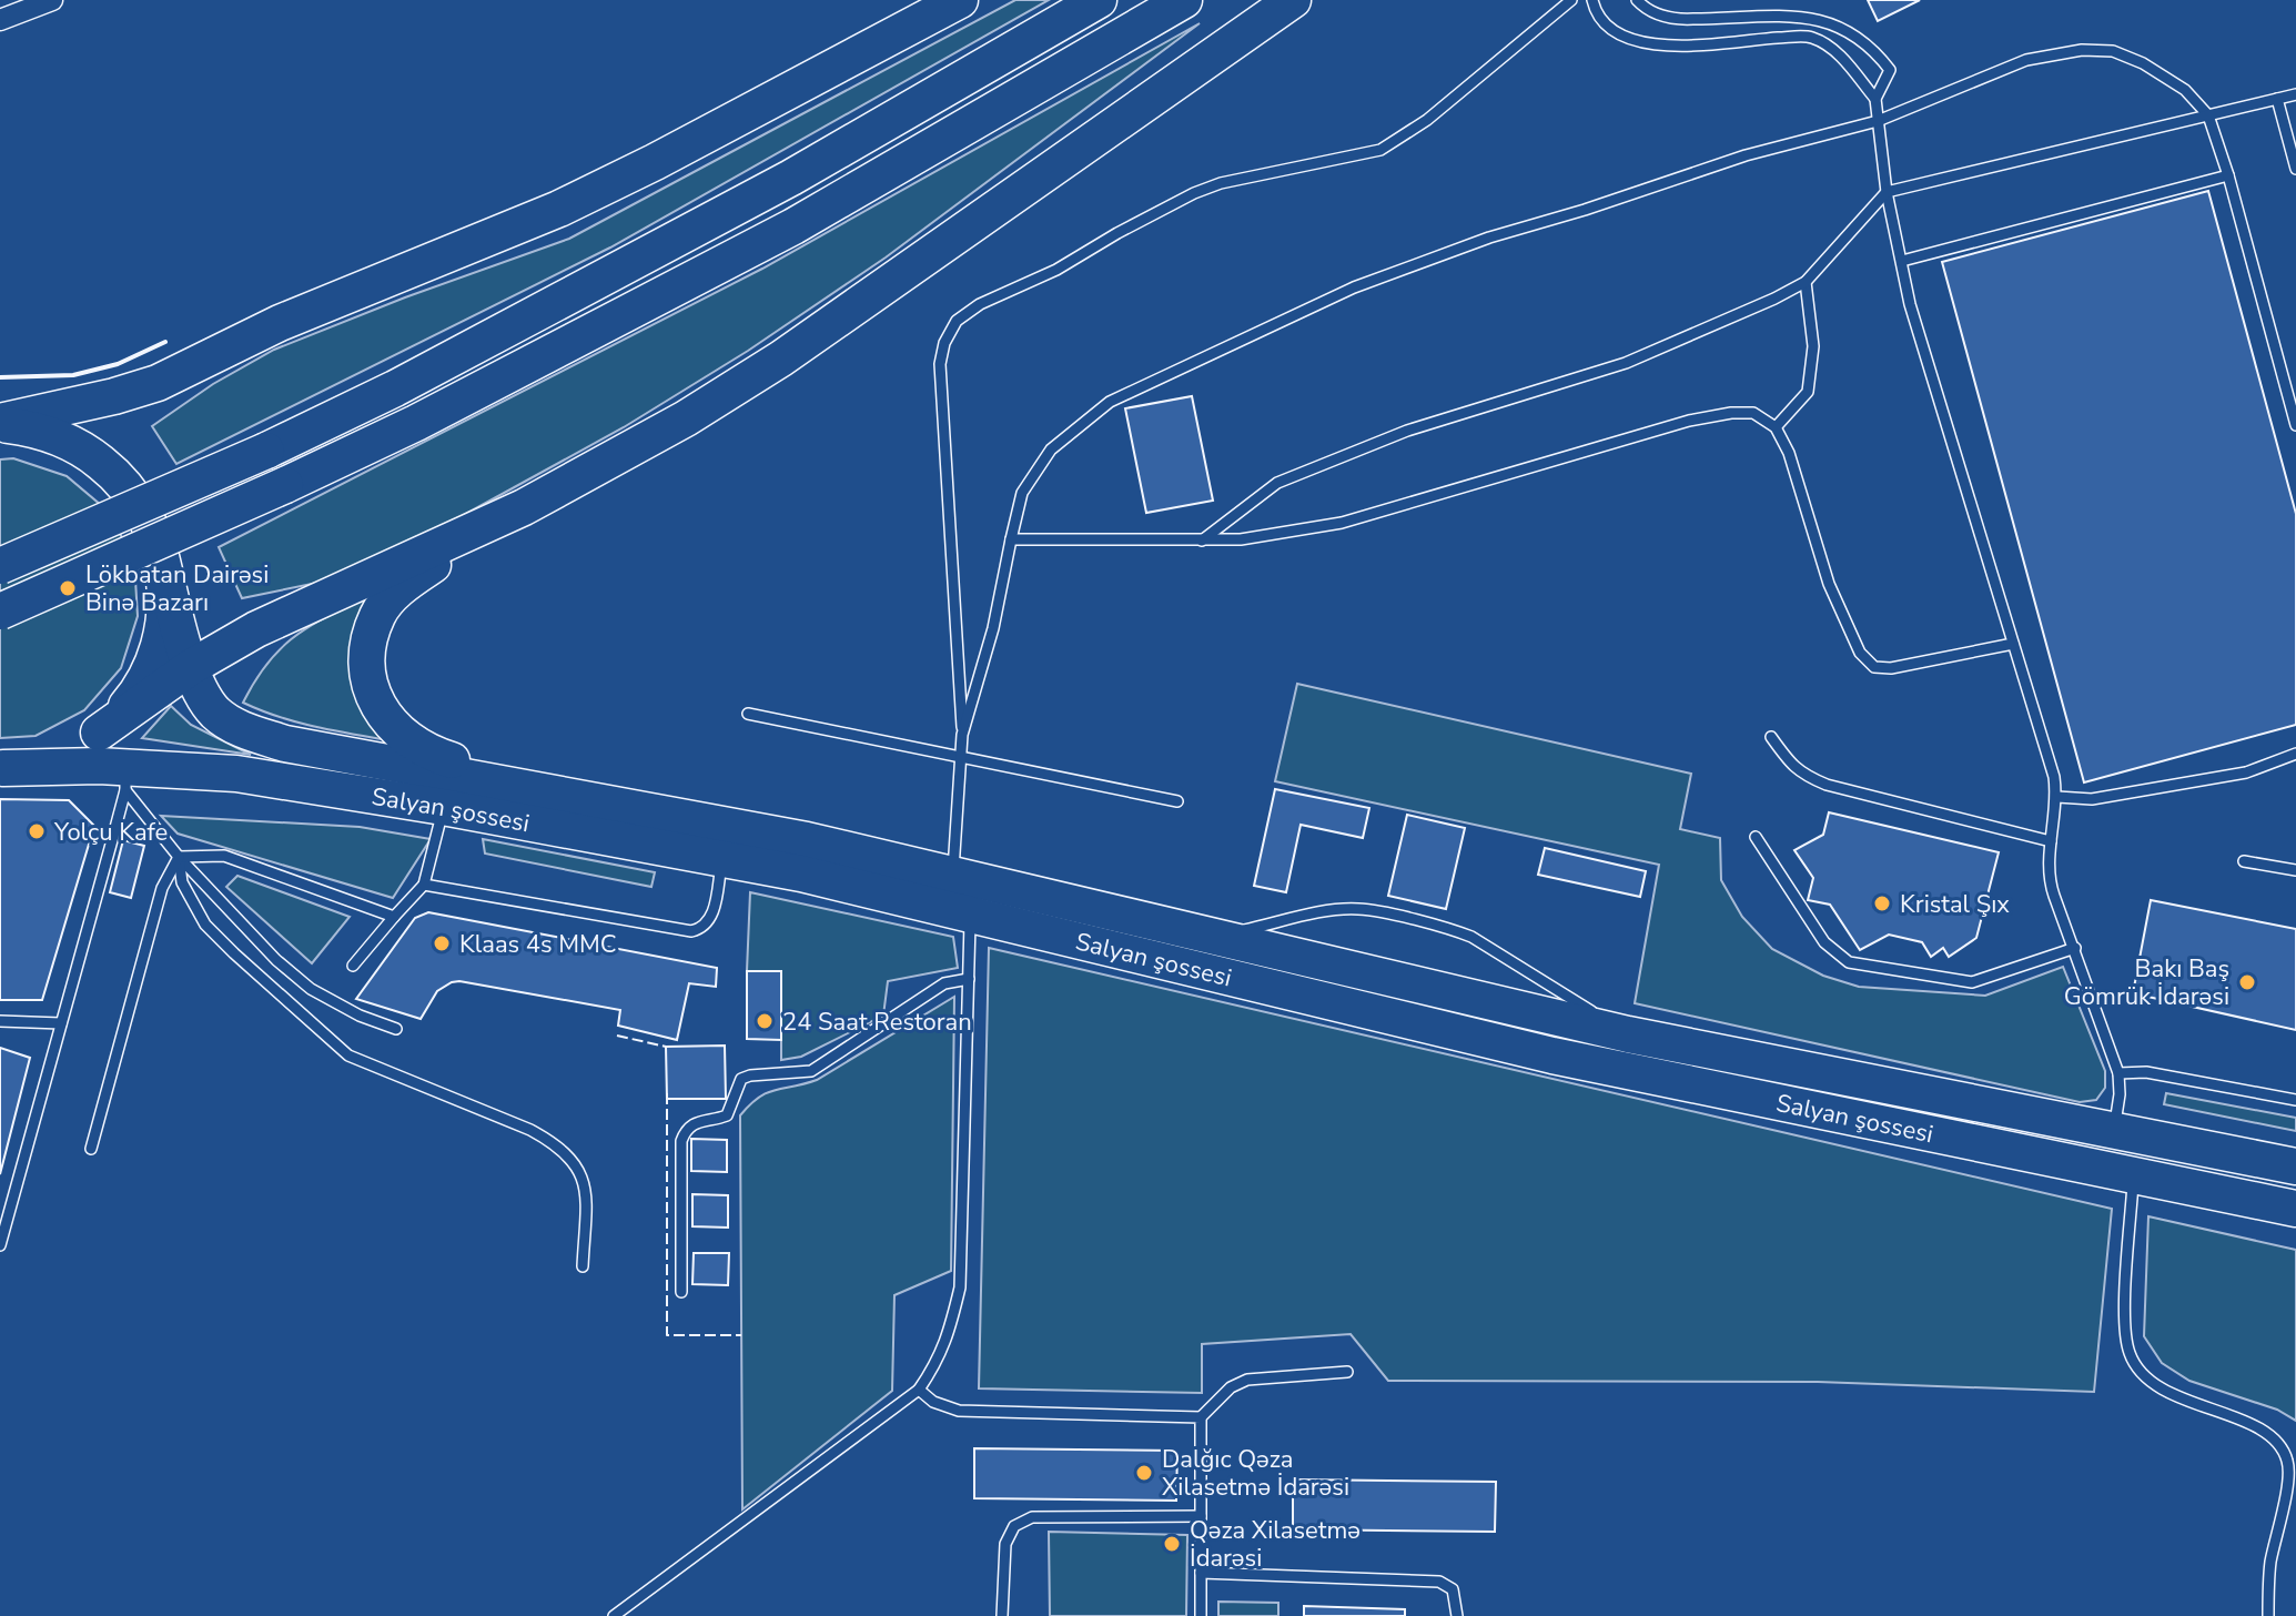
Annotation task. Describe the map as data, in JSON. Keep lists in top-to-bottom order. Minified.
{"streets":{"highway":["Salyan şossesi"]},"places":["Lökbatan Dairəsi Binə Bazarı","Yolçu Kafe","Kristal Şıx","Klaas 4s MMC","Bakı Baş Gömrük İdarəsi","24 Saat Restoran","Dalğıc Qəza Xilasetmə İdarəsi","Qəza Xilasetmə İdarəsi"]}
